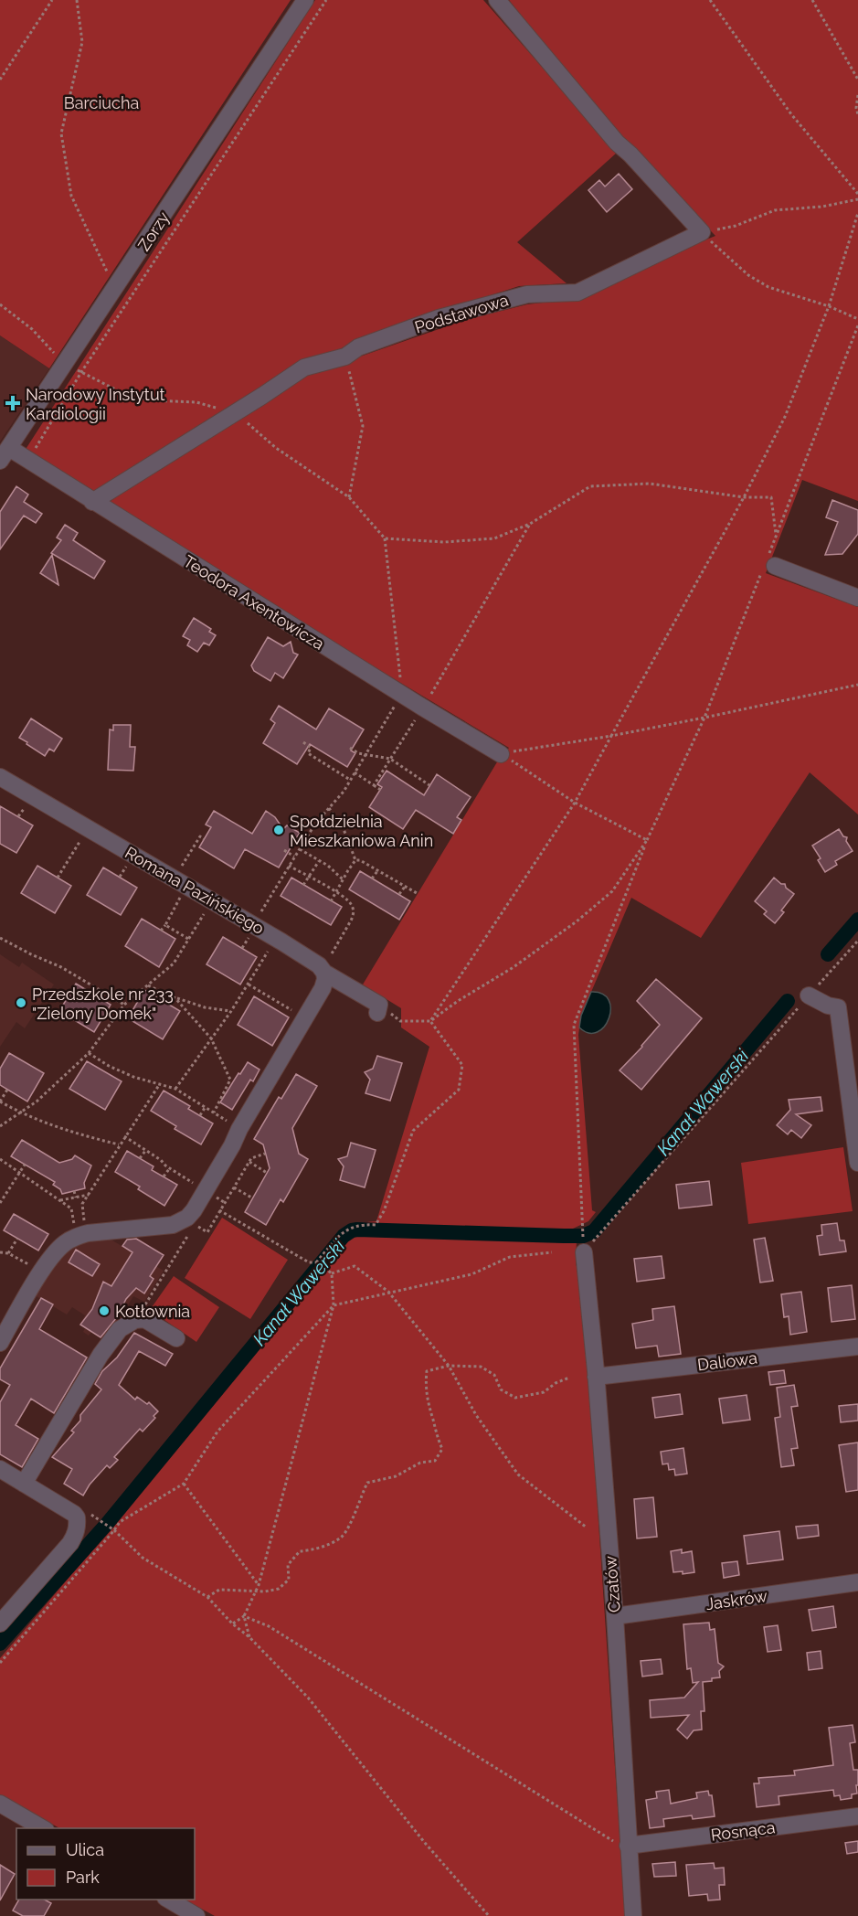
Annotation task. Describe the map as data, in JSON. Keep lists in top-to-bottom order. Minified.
{"streets":{"street":["Zorzy","Podstawowa","Teodora Axentowicza","Romana Pazińskiego","Daliowa","Czatów","Jaskrów","Rosnąca"]},"crossings":[["Zorzy","Teodora Axentowicza"],["Podstawowa","Teodora Axentowicza"],["Daliowa","Czatów"],["Czatów","Jaskrów"],["Czatów","Rosnąca"]],"water":["Kanał Wawerski"],"parks":["Barciucha"],"places":{"health":["Narodowy Instytut Kardiologii"],"other":["Społdzielnia Mieszkaniowa Anin","Przedszkole nr 233 \"Zielony Domek\"","Kotłownia"]},"legend":["Ulica","Park"]}
